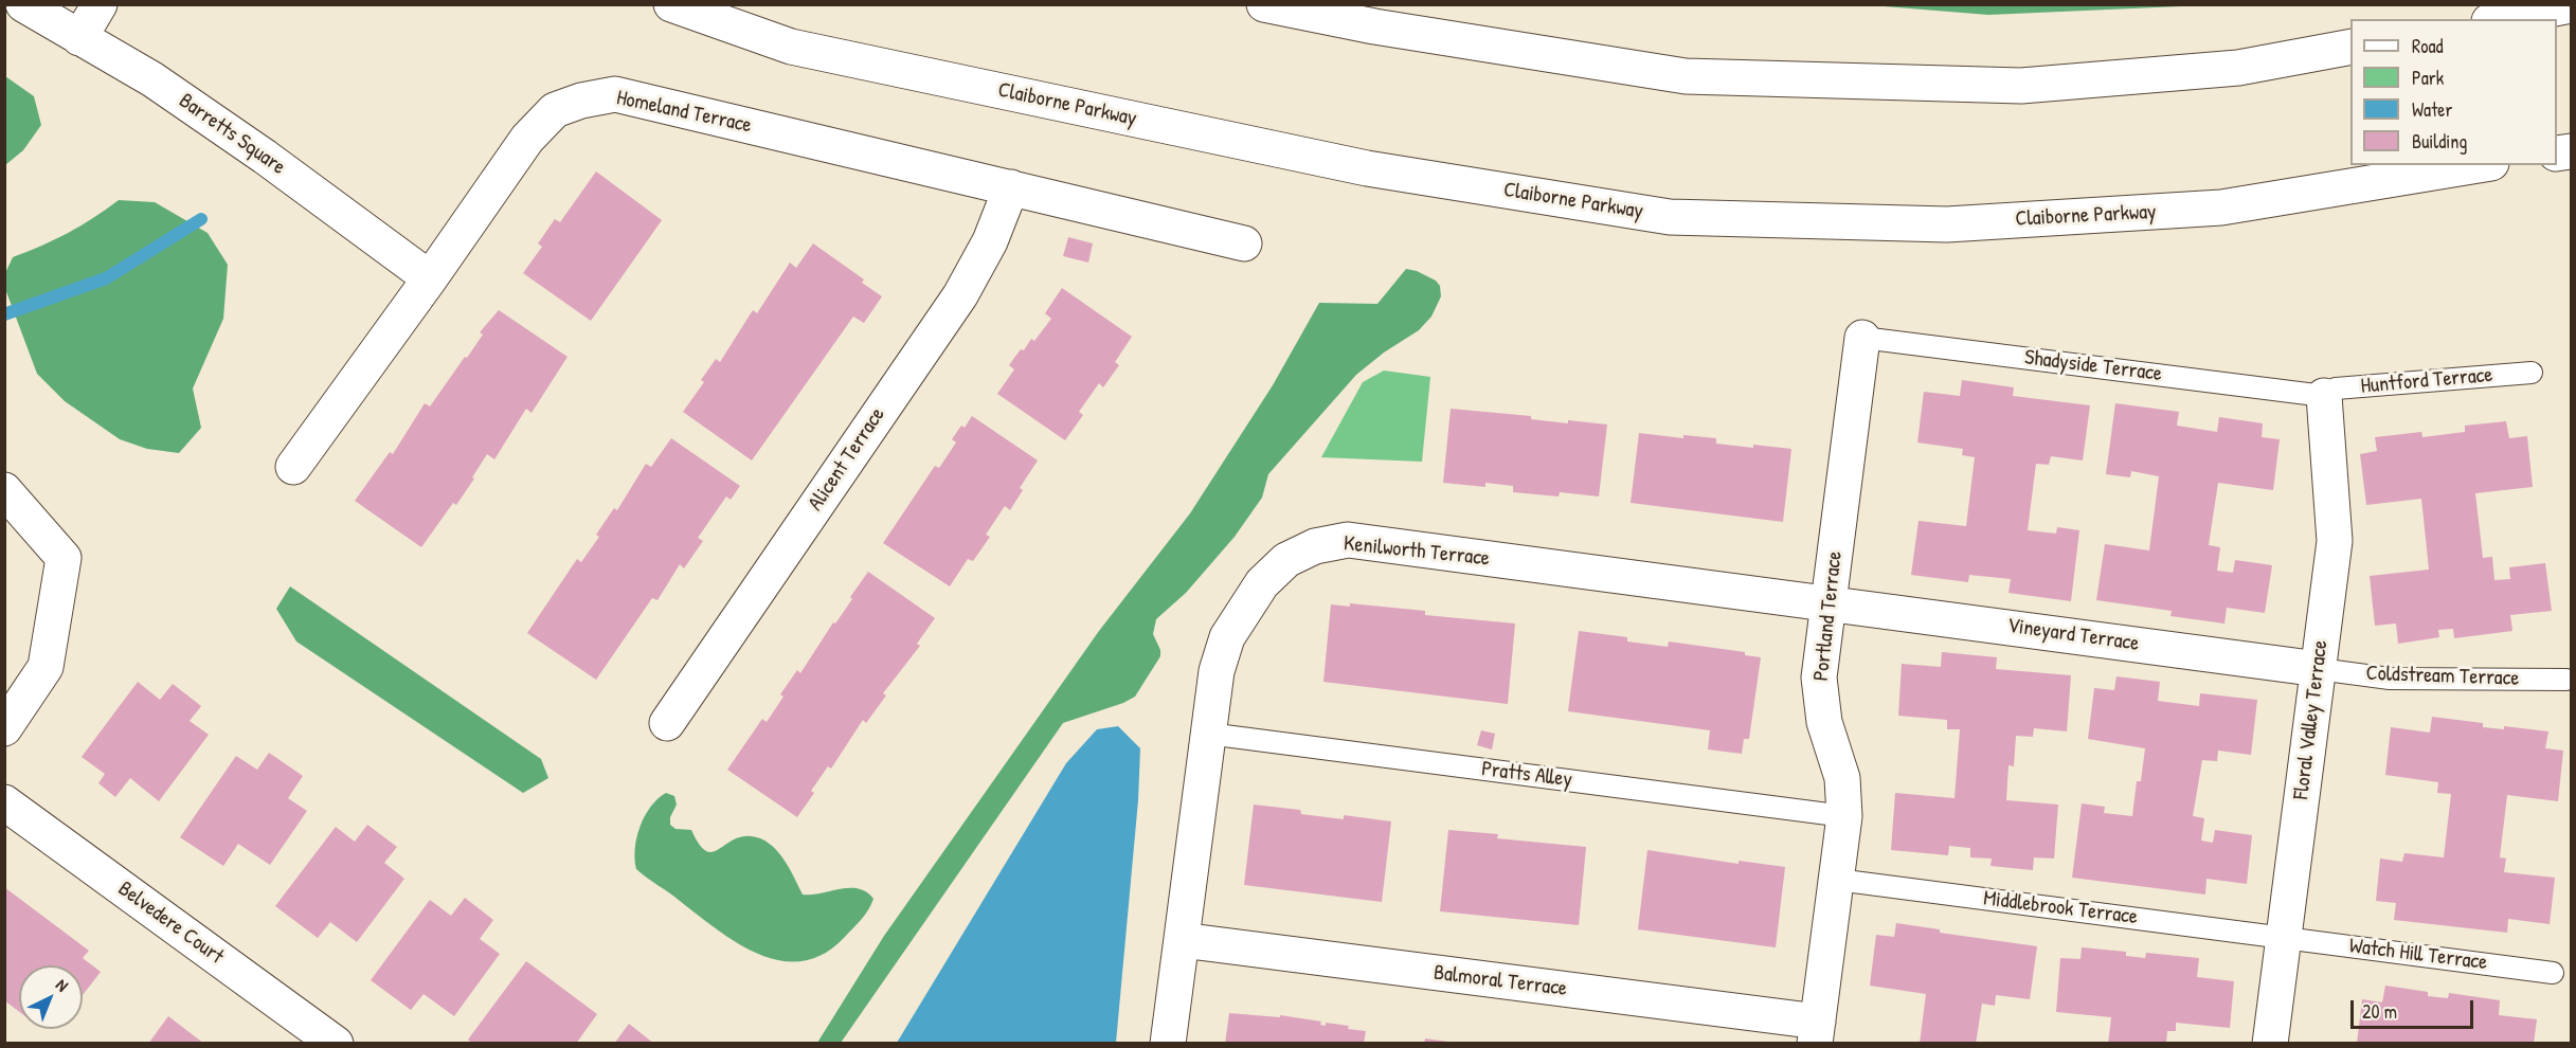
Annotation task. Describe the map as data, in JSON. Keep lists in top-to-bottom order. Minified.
{"streets":{"street":["Claiborne Parkway","Homeland Terrace","Barretts Square","Alicent Terrace","Kenilworth Terrace","Portland Terrace","Vineyard Terrace","Floral Valley Terrace","Belvedere Court","Balmoral Terrace"],"lane":["Shadyside Terrace","Huntford Terrace","Coldstream Terrace","Pratts Alley","Middlebrook Terrace","Watch Hill Terrace"]},"crossings":[["Homeland Terrace","Barretts Square"],["Homeland Terrace","Alicent Terrace"],["Shadyside Terrace","Huntford Terrace"],["Shadyside Terrace","Portland Terrace"],["Shadyside Terrace","Floral Valley Terrace"],["Huntford Terrace","Floral Valley Terrace"],["Kenilworth Terrace","Portland Terrace"],["Kenilworth Terrace","Vineyard Terrace"],["Kenilworth Terrace","Pratts Alley"],["Kenilworth Terrace","Balmoral Terrace"],["Portland Terrace","Vineyard Terrace"],["Portland Terrace","Pratts Alley"],["Portland Terrace","Middlebrook Terrace"],["Portland Terrace","Balmoral Terrace"],["Vineyard Terrace","Coldstream Terrace"],["Vineyard Terrace","Floral Valley Terrace"],["Coldstream Terrace","Floral Valley Terrace"],["Floral Valley Terrace","Middlebrook Terrace"],["Floral Valley Terrace","Watch Hill Terrace"],["Middlebrook Terrace","Watch Hill Terrace"]],"legend":["Road","Park","Water","Building"],"scale_bar":"20 m","north":"top right"}
